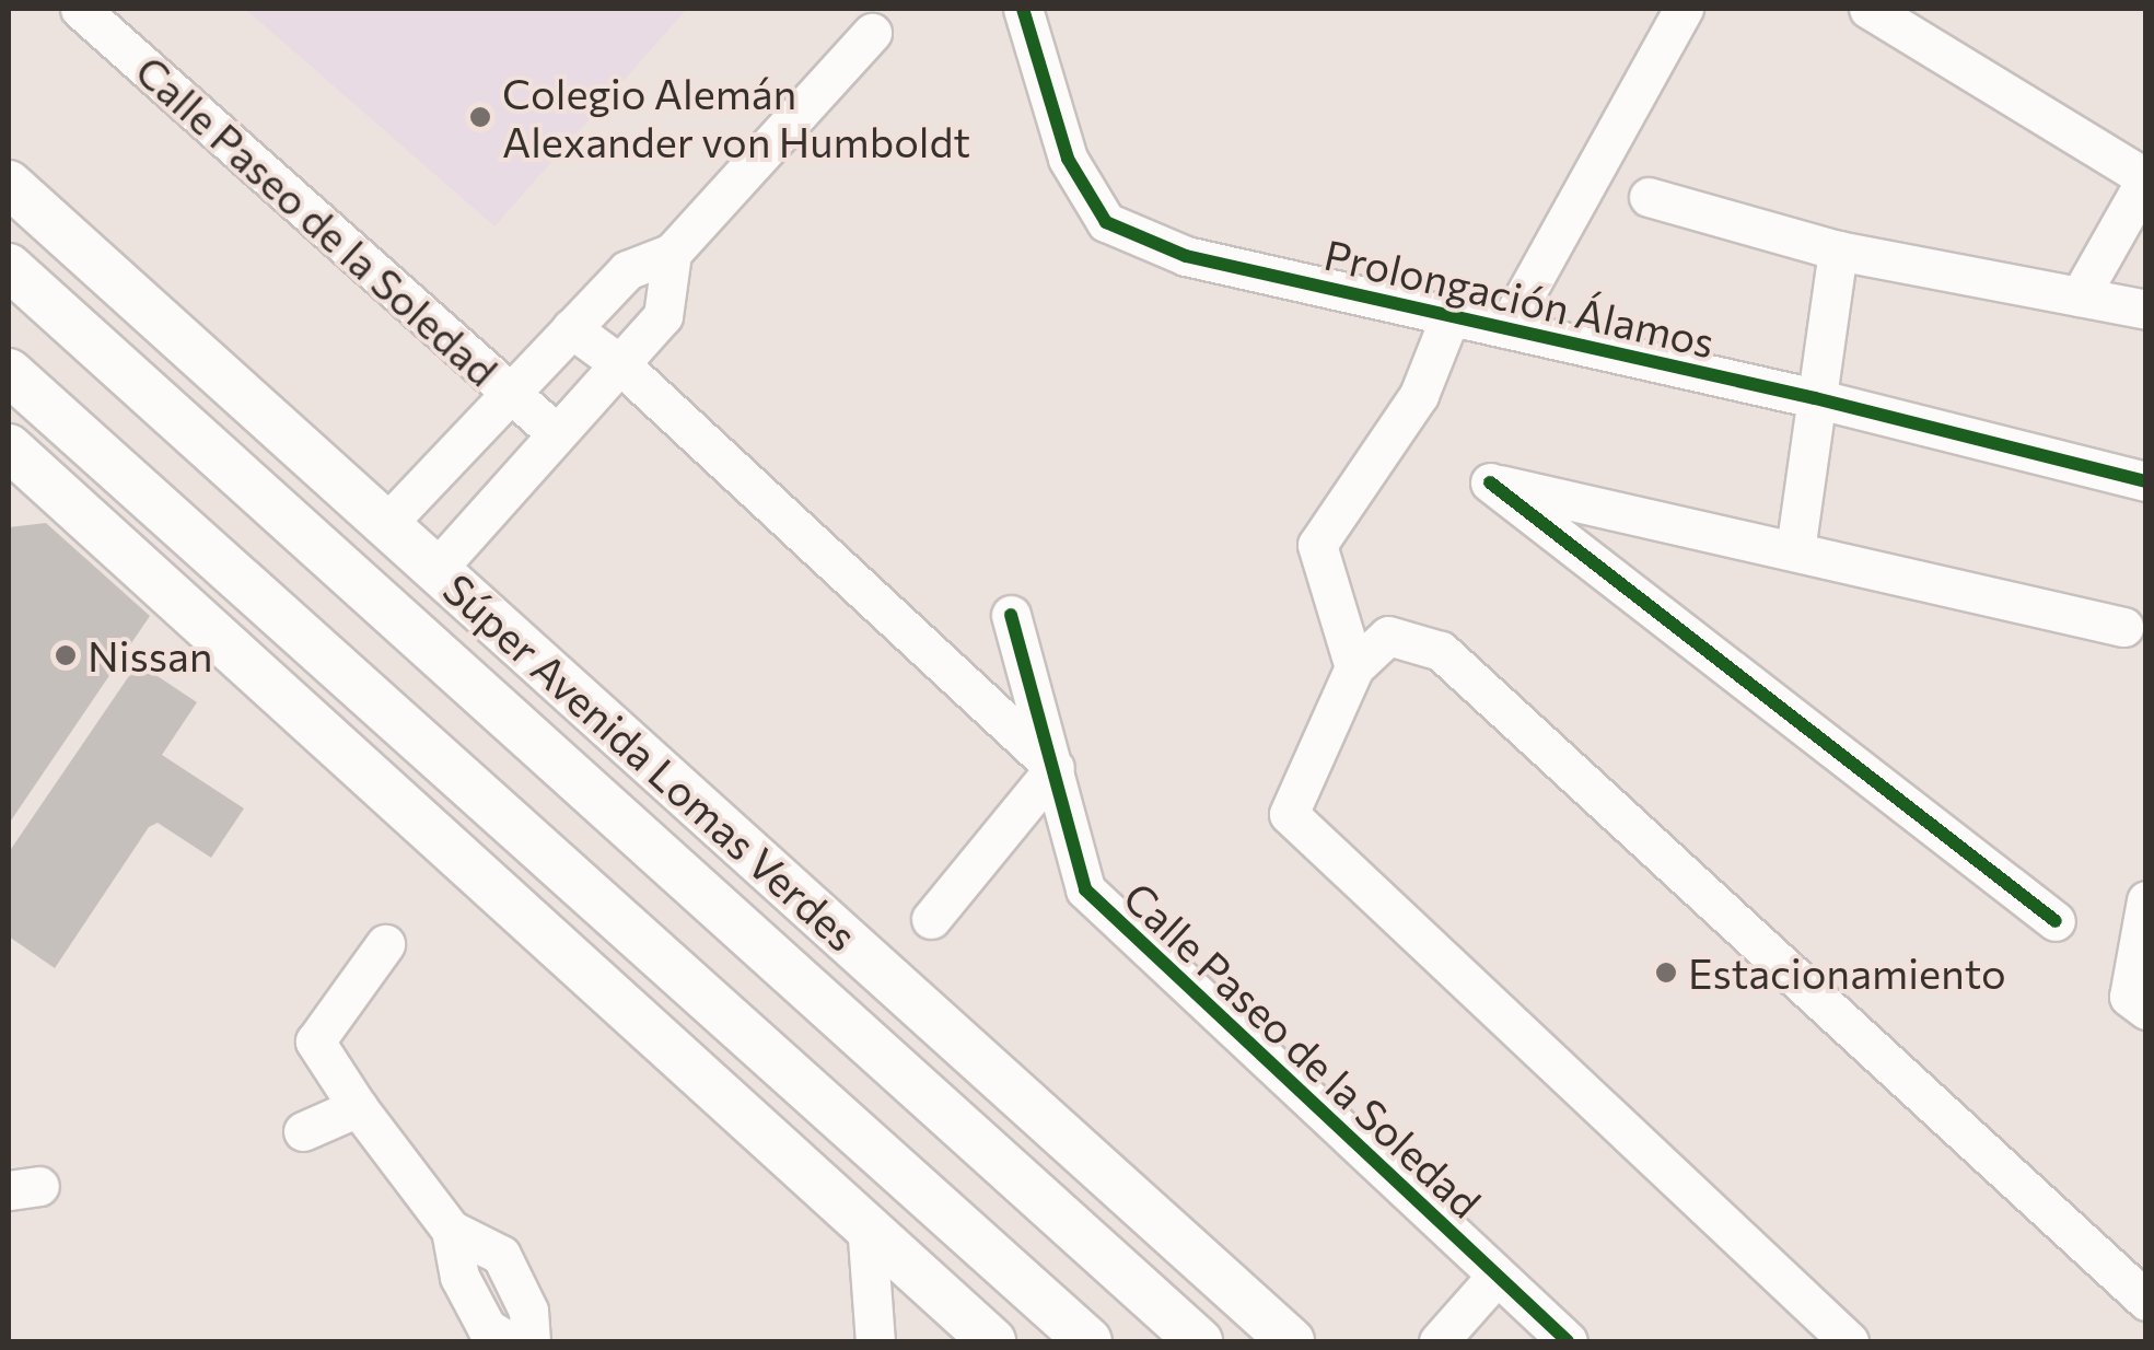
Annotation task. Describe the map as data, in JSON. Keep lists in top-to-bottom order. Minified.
{"streets":{"main road":["Súper Avenida Lomas Verdes"],"street":["Calle Paseo de la Soledad","Prolongación Álamos"]},"places":["Colegio Alemán Alexander von Humboldt","Nissan","Estacionamiento"]}
